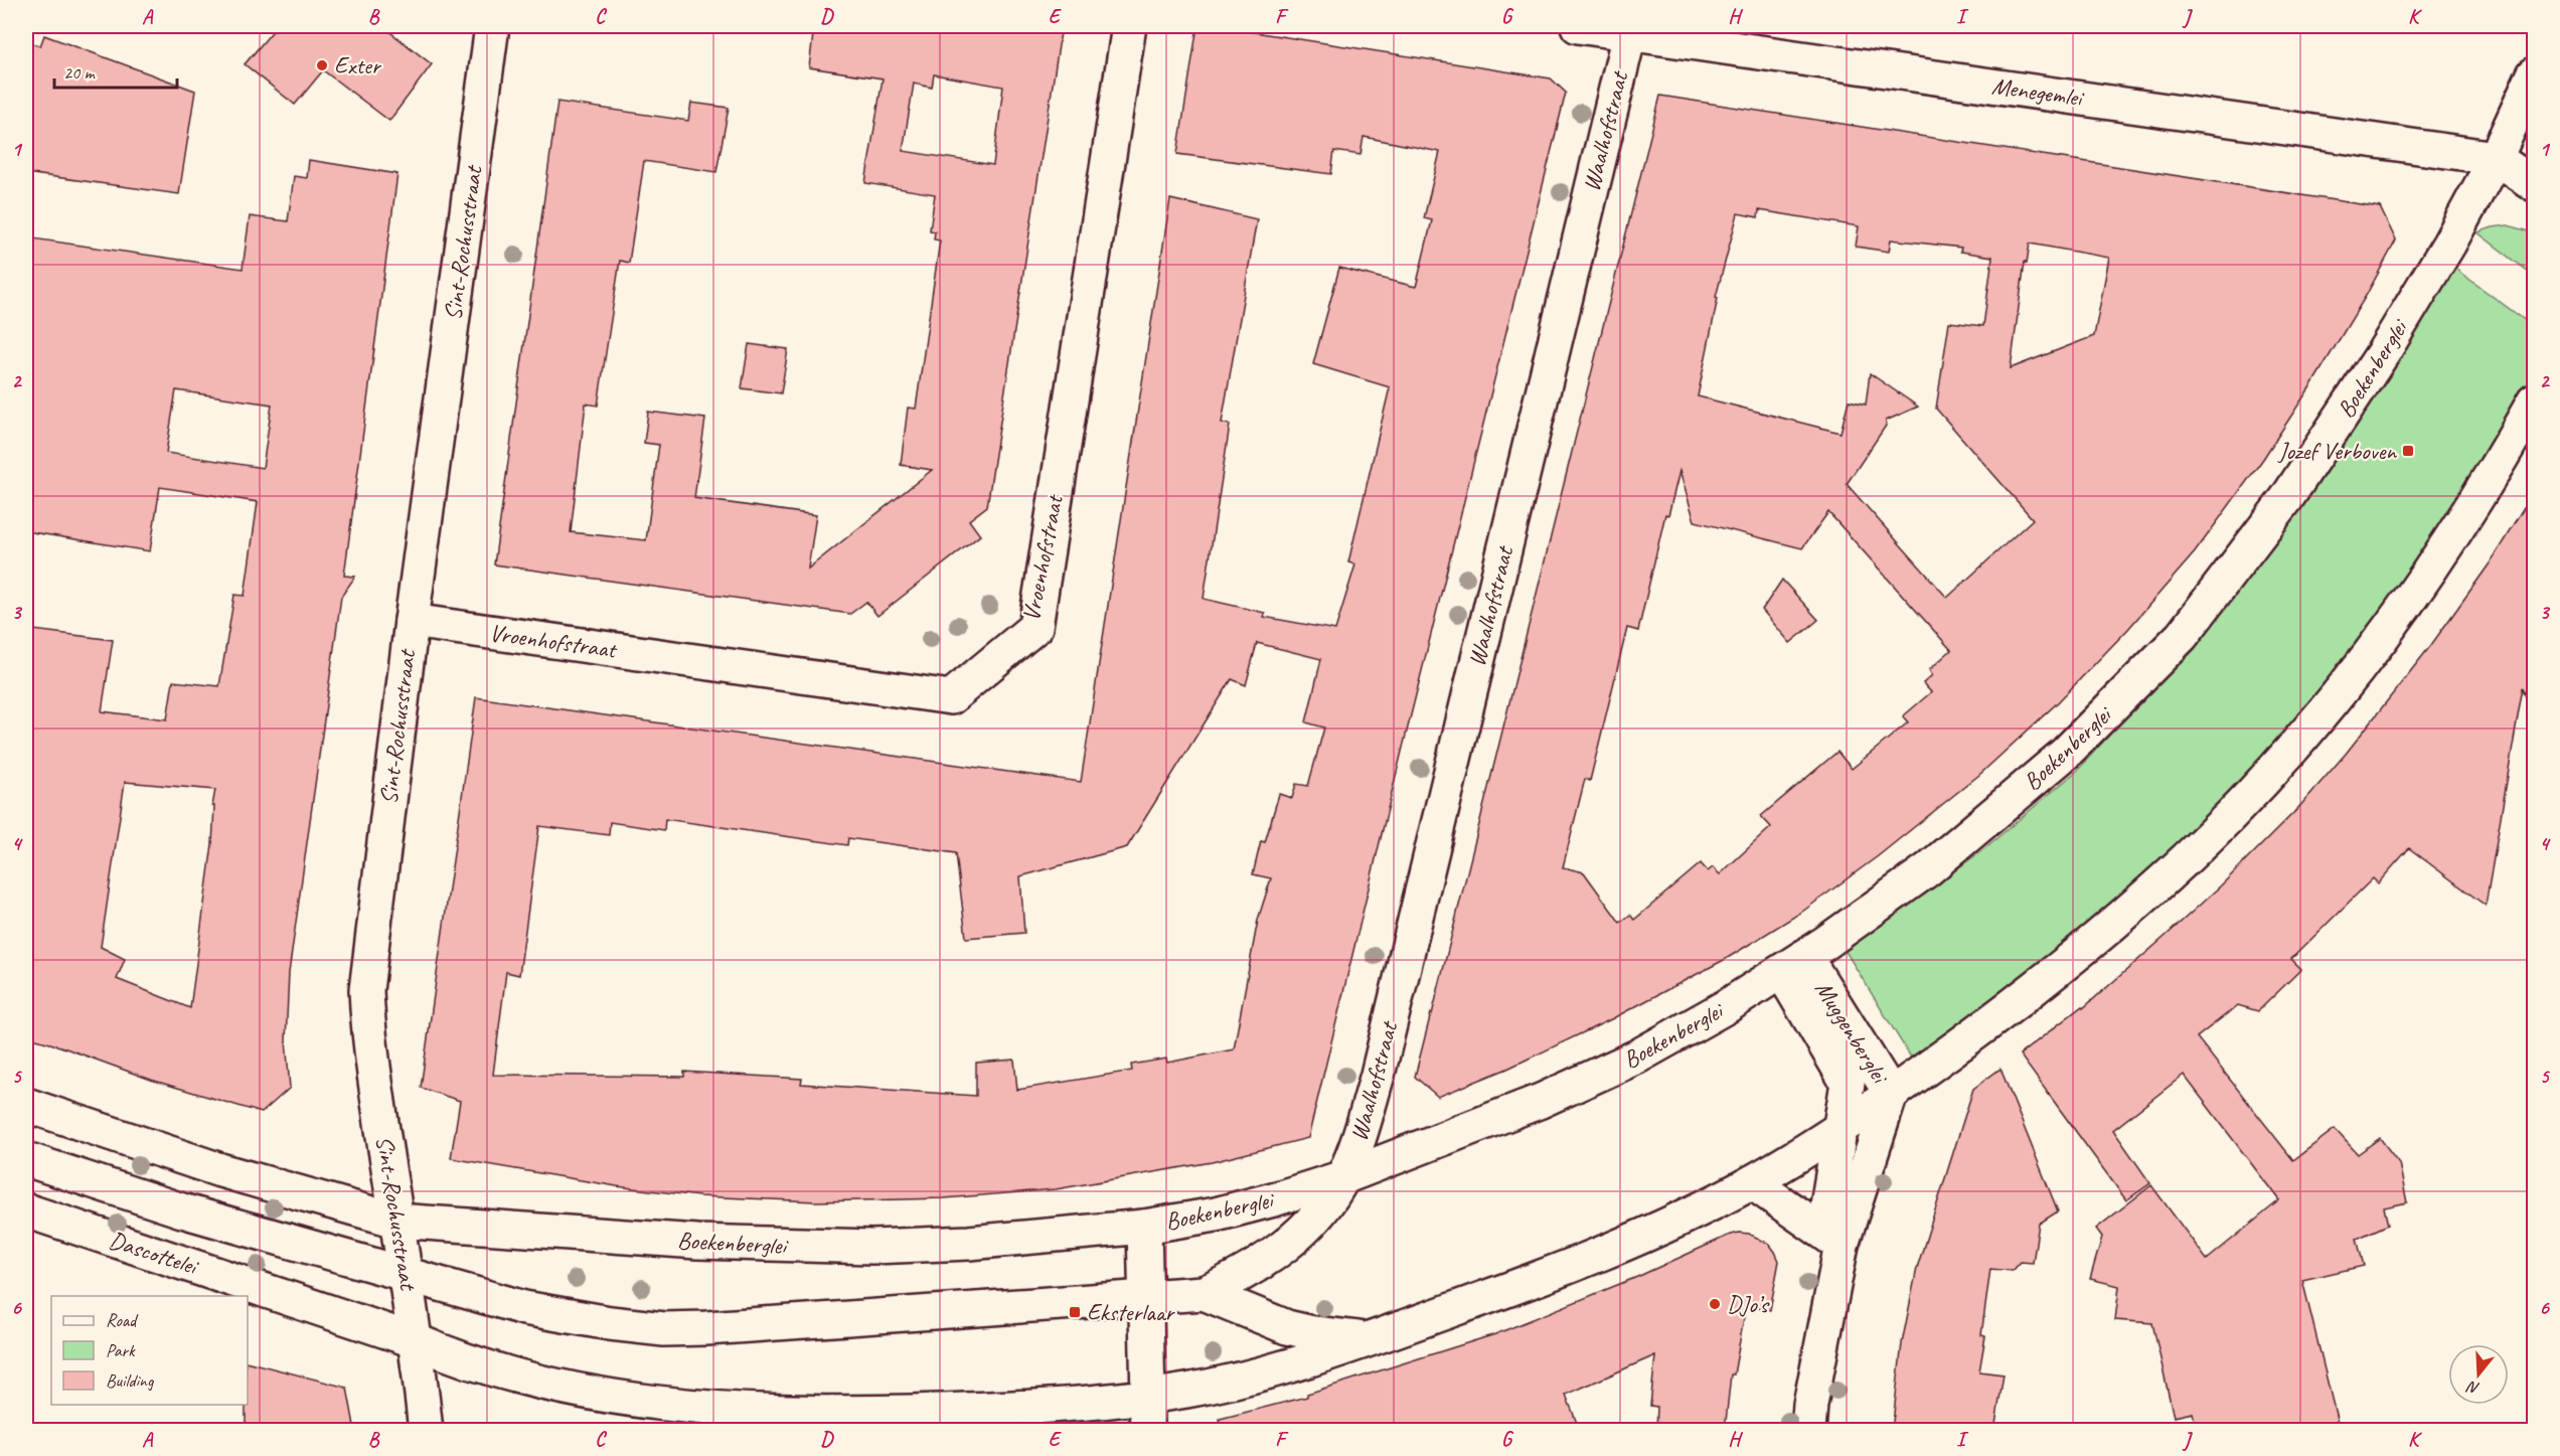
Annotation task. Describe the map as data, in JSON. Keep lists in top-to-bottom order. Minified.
{"streets":{"street":["Menegemlei","Waalhofstraat","Sint-Rochusstraat","Boekenberglei","Vroenhofstraat","Muggenberglei","Dascottelei"]},"crossings":[["Menegemlei","Waalhofstraat"],["Menegemlei","Boekenberglei"],["Waalhofstraat","Boekenberglei"],["Sint-Rochusstraat","Boekenberglei"],["Sint-Rochusstraat","Vroenhofstraat"],["Sint-Rochusstraat","Dascottelei"],["Boekenberglei","Muggenberglei"]],"places":{"other":["Exter","DJo’s"],"transit":["Jozef Verboven","Eksterlaar"]},"legend":["Road","Park","Building"],"scale_bar":"20 m","north":"bottom","grid":{"columns":["A","B","C","D","E","F","G","H","I","J","K"],"rows":["1","2","3","4","5","6"]}}
